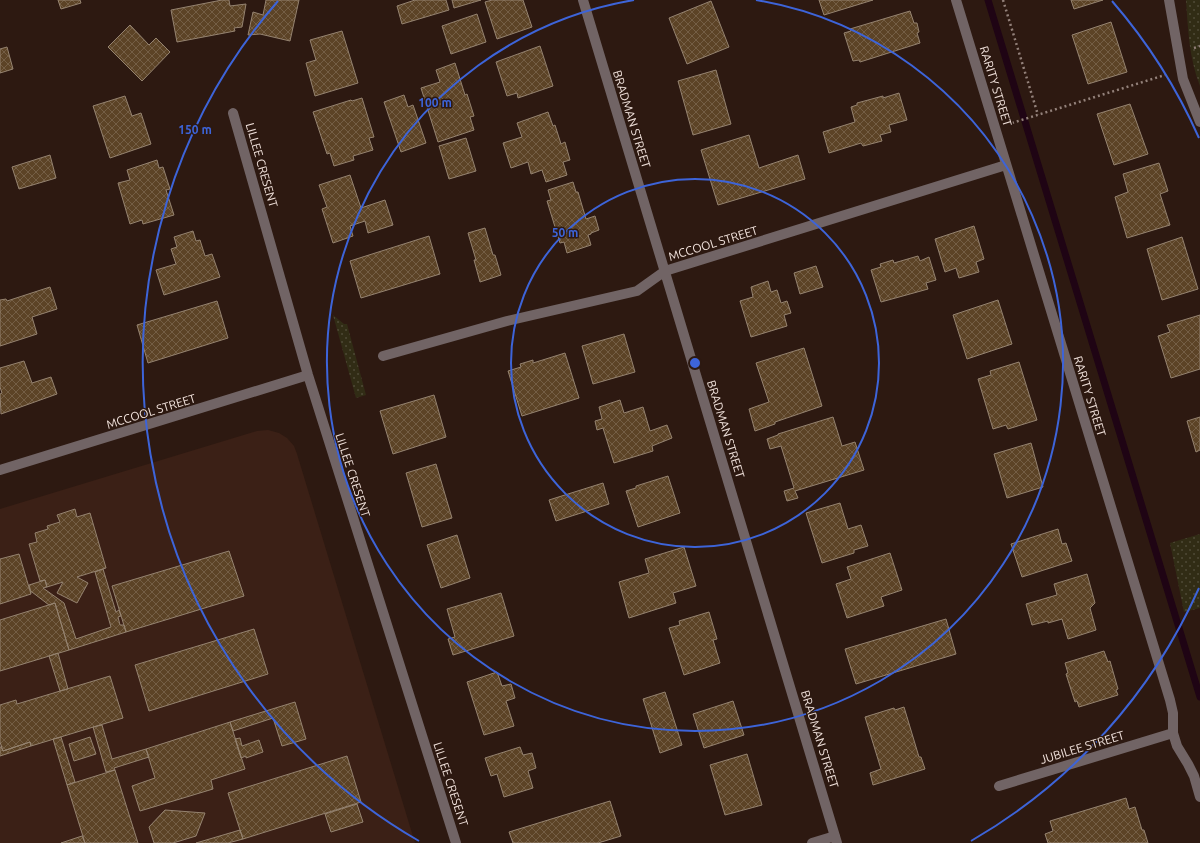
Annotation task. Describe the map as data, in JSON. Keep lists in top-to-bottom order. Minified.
{"streets":{"street":["RARITY STREET","BRADMAN STREET","LILLEE CRESENT","MCCOOL STREET","JUBILEE STREET"]},"crossings":[["RARITY STREET","MCCOOL STREET"],["RARITY STREET","JUBILEE STREET"],["BRADMAN STREET","MCCOOL STREET"],["LILLEE CRESENT","MCCOOL STREET"]],"rings":["100 m","150 m","50 m"]}
